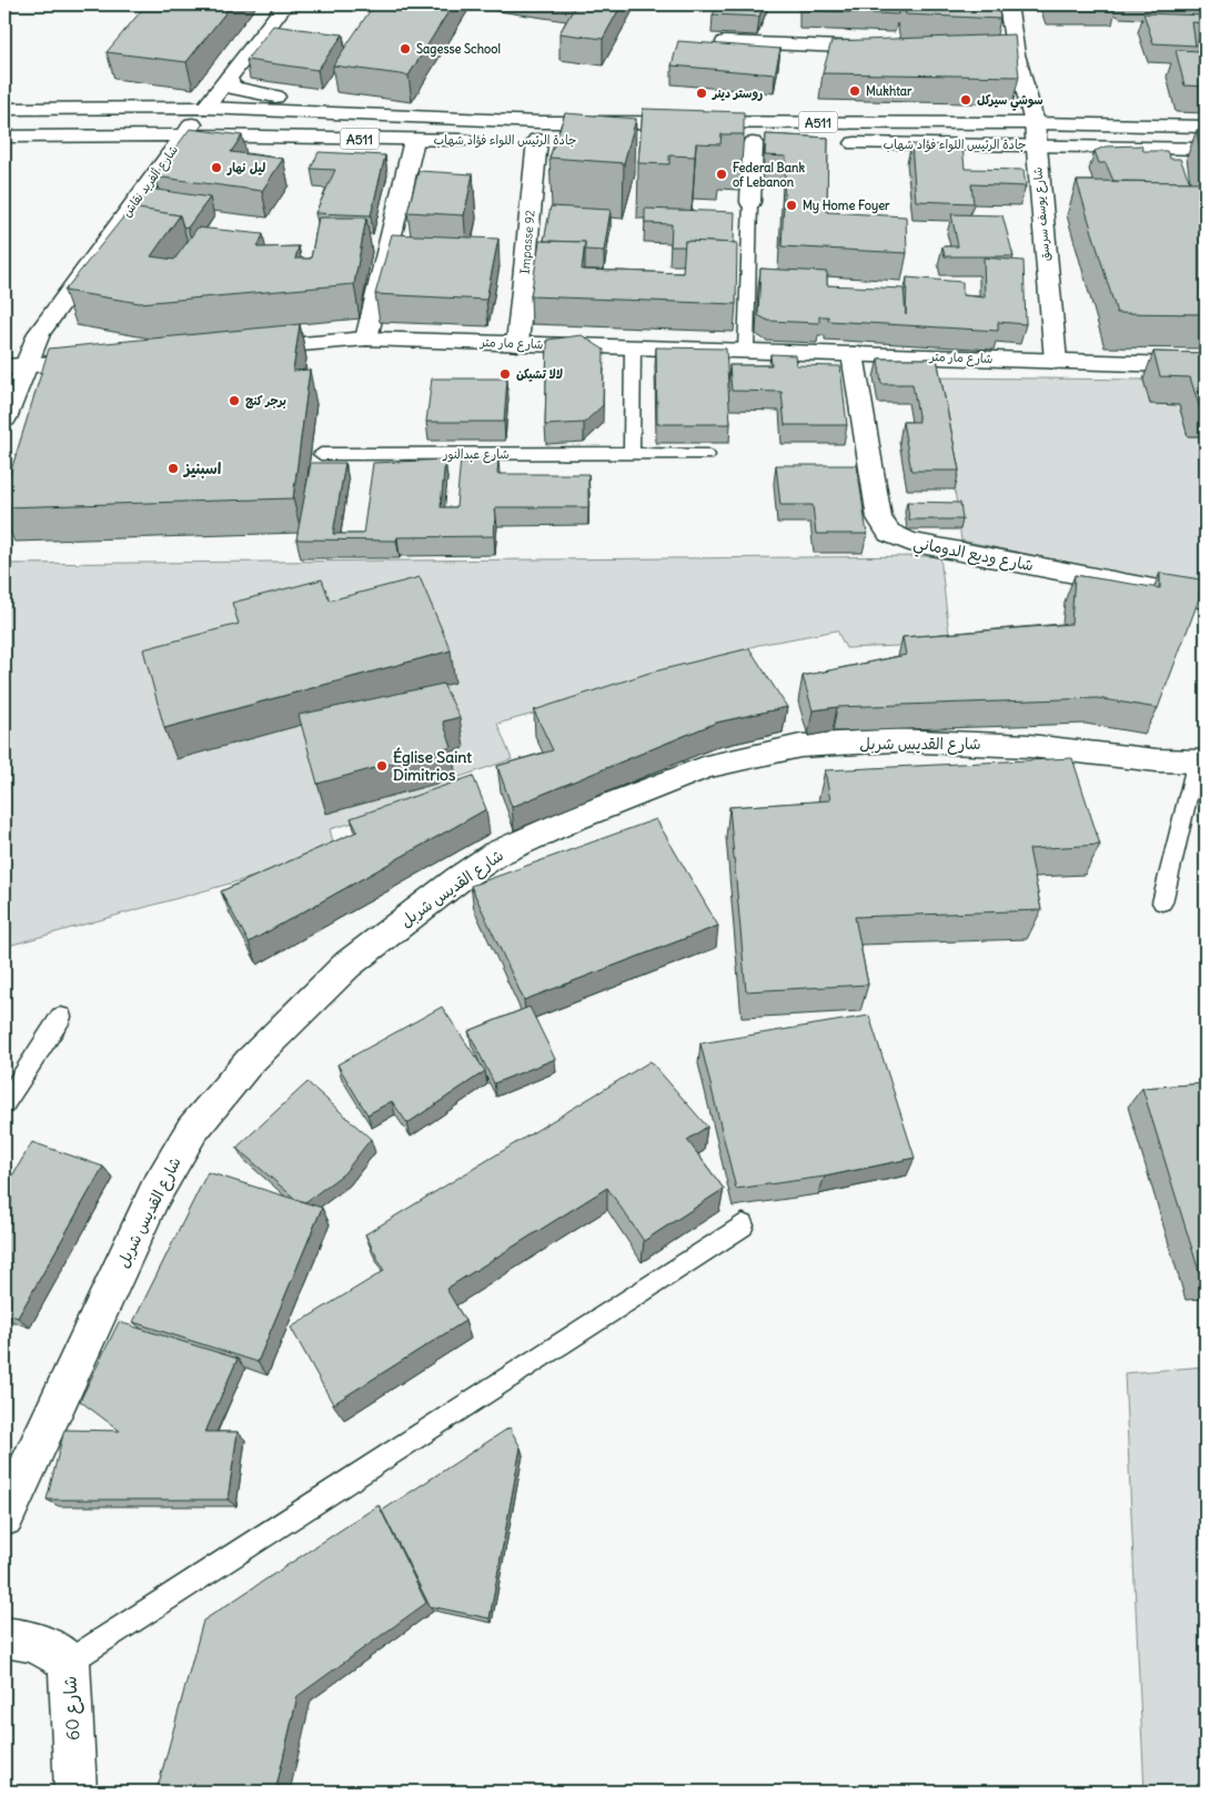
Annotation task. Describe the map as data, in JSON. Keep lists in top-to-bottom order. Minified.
{"streets":{"main road":["A511","جادة الرئيس اللواء فؤاد شهاب","شارع ألفريد نقاش","شارع يوسف سرسق","Impasse 92","شارع مار متر","شارع وديع الدوماني","شارع القديس شربل","شارع 60"],"lane":["شارع عبدالنور"]},"crossings":[["A511","جادة الرئيس اللواء فؤاد شهاب"],["A511","شارع ألفريد نقاش"],["جادة الرئيس اللواء فؤاد شهاب","شارع ألفريد نقاش"],["جادة الرئيس اللواء فؤاد شهاب","شارع يوسف سرسق"],["جادة الرئيس اللواء فؤاد شهاب","Impasse 92"],["شارع يوسف سرسق","شارع مار متر"],["Impasse 92","شارع مار متر"],["شارع مار متر","شارع وديع الدوماني"]],"places":["Sagesse School","Mukhtar","روستر دينر","سوشي سيركل","ليل نهار","Federal Bank of Lebanon","My Home Foyer","لالا تشيكن","برجر كنج","اسبنيز","Église Saint Dimitrios"]}
